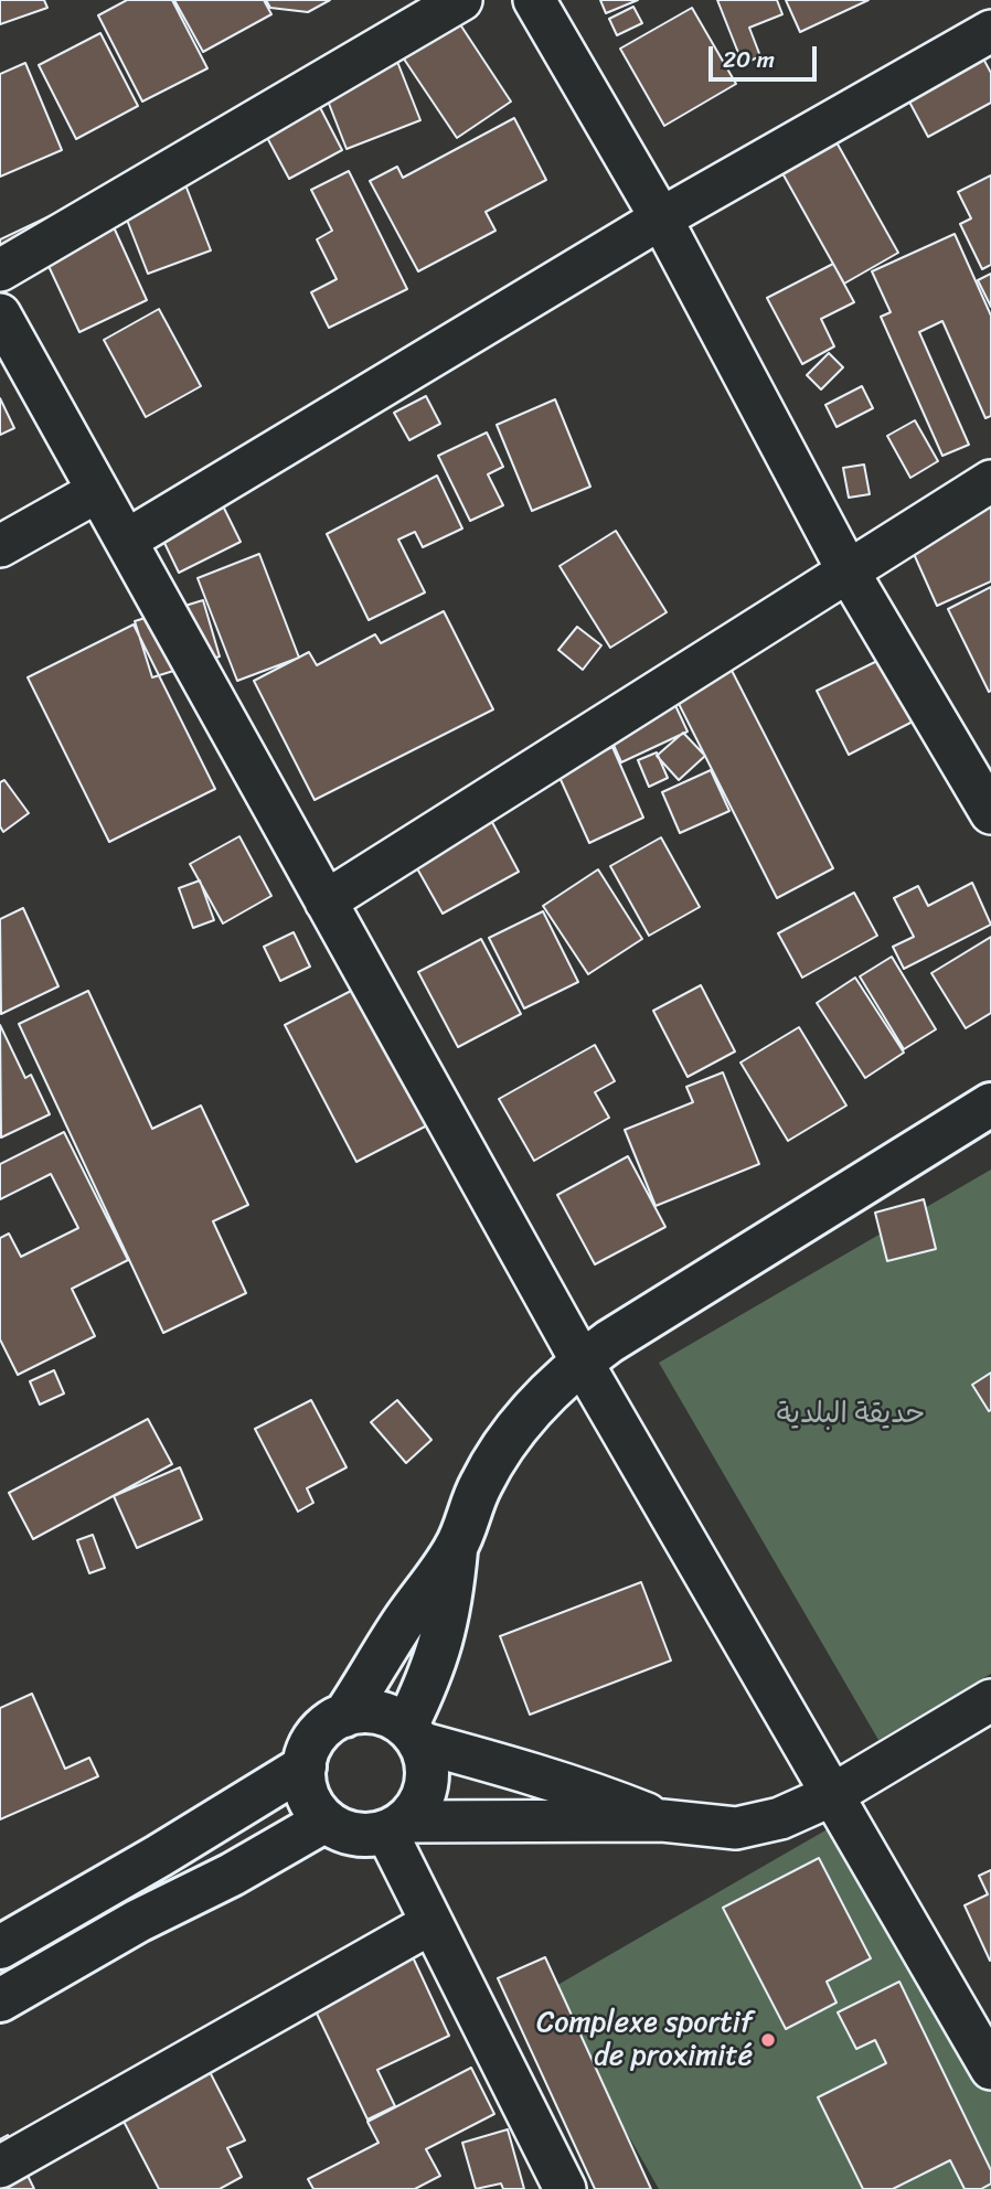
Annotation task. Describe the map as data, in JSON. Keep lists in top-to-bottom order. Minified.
{"parks":["حديقة البلدية"],"places":["Complexe sportif de proximité"],"scale_bar":"20 m"}
